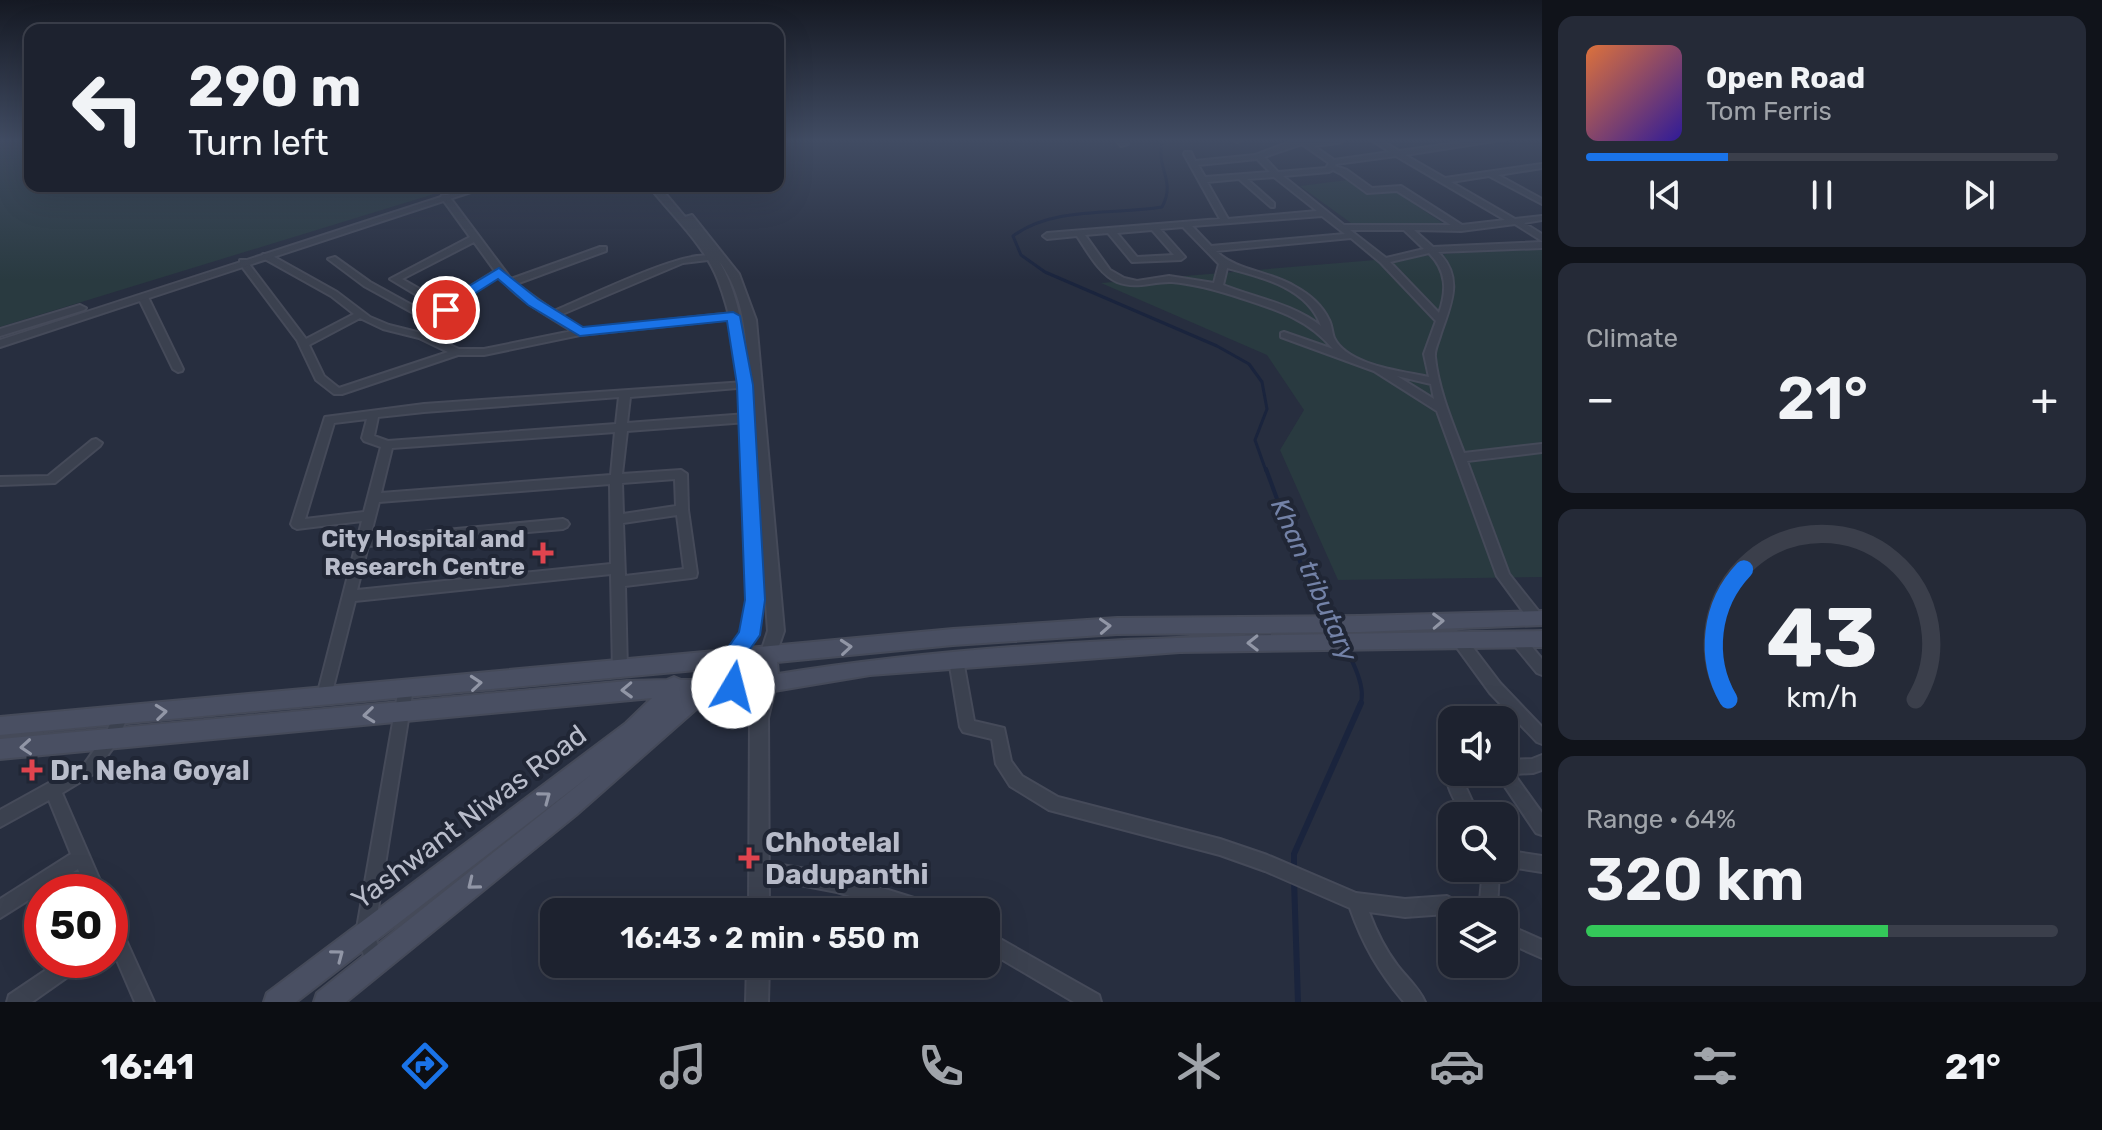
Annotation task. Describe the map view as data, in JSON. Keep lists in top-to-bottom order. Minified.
{"streets":{"main road":["Yashwant Niwas Road"]},"water":["Khan tributary"],"places":{"health":["City Hospital and Research Centre","Dr. Neha Goyal","Chhotelal Dadupanthi"]},"page":{"turn":["290 m","Turn left"],"song":["Open Road","Tom Ferris"],"tile":["Climate",["Range · 64%","320 km"]],"heat":["−","21°","+"],"limit":"50","trip":"16:43 · 2 min · 550 m","tabs":["16:41","21°"],"gauge":["43","km/h"]}}
